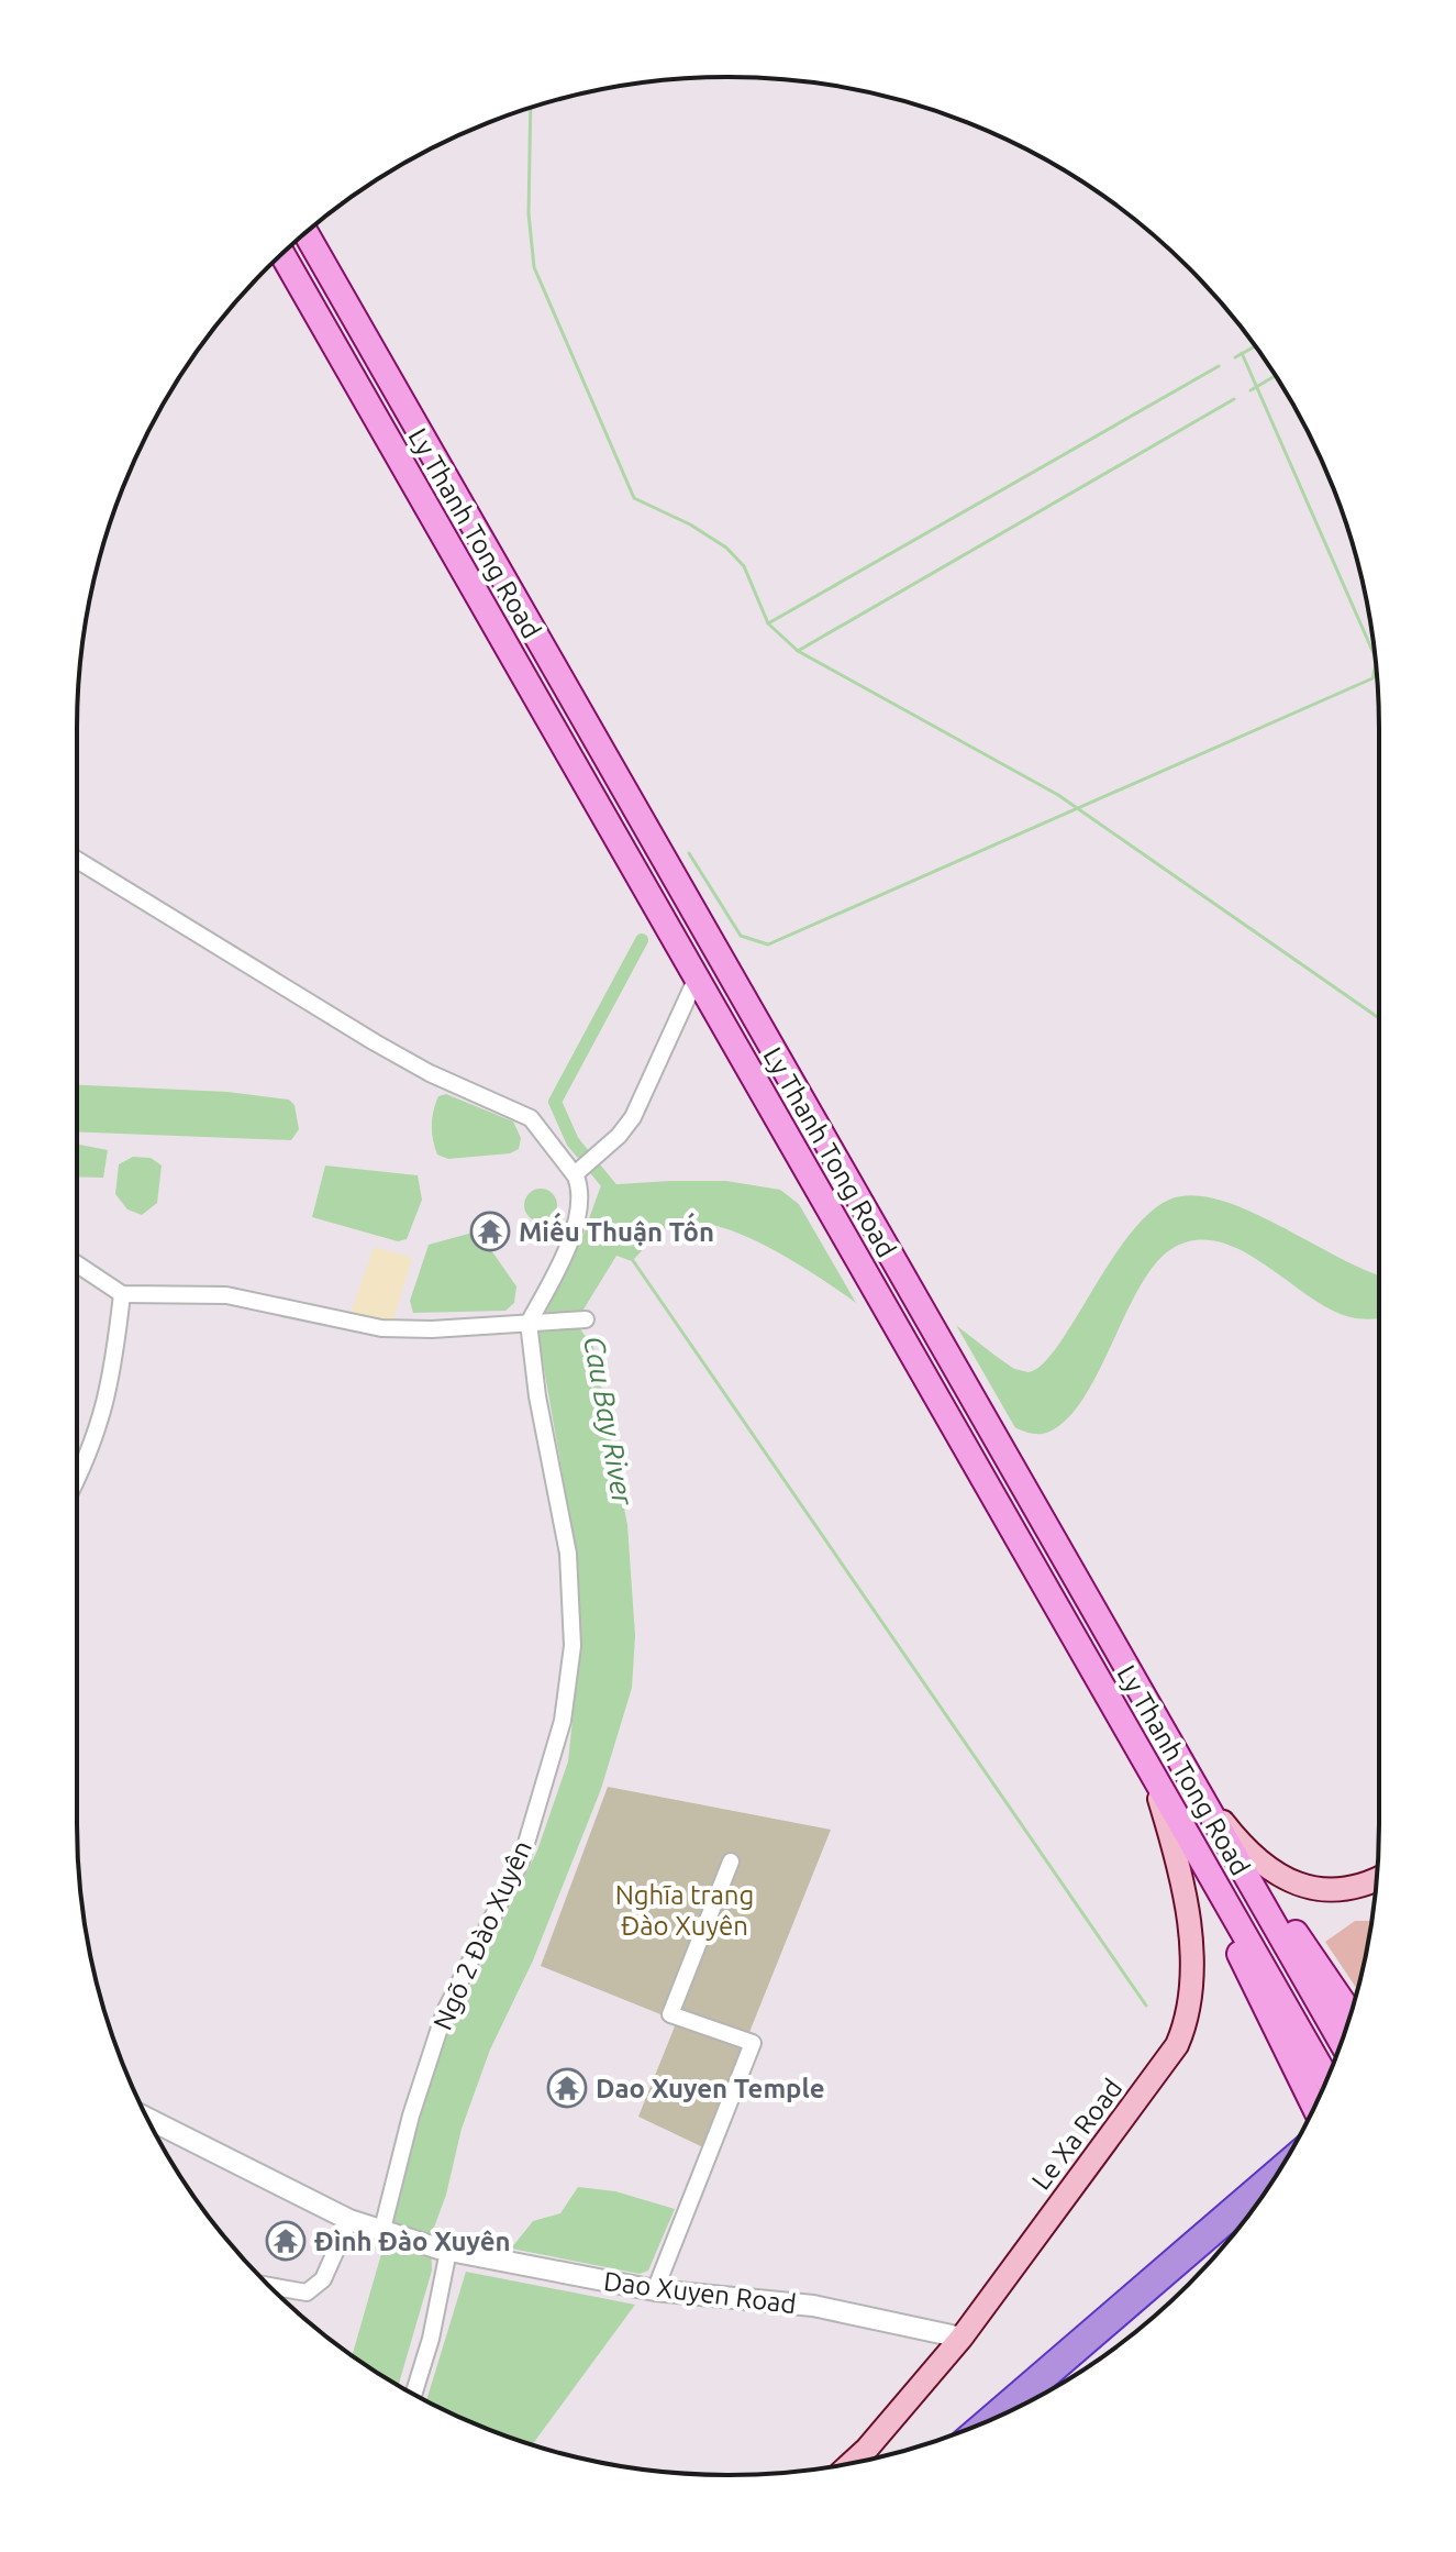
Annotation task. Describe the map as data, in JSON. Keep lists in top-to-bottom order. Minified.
{"streets":{"main road":["Ly Thanh Tong Road","Le Xa Road"],"street":["Ngõ 2 Đào Xuyên","Dao Xuyen Road"]},"crossings":[["Ly Thanh Tong Road","Le Xa Road"],["Ngõ 2 Đào Xuyên","Dao Xuyen Road"],["Le Xa Road","Dao Xuyen Road"]],"water":["Cau Bay River"],"parks":["Nghĩa trang Đào Xuyên"],"places":{"temple":["Miếu Thuận Tốn","Dao Xuyen Temple","Đình Đào Xuyên"]}}
